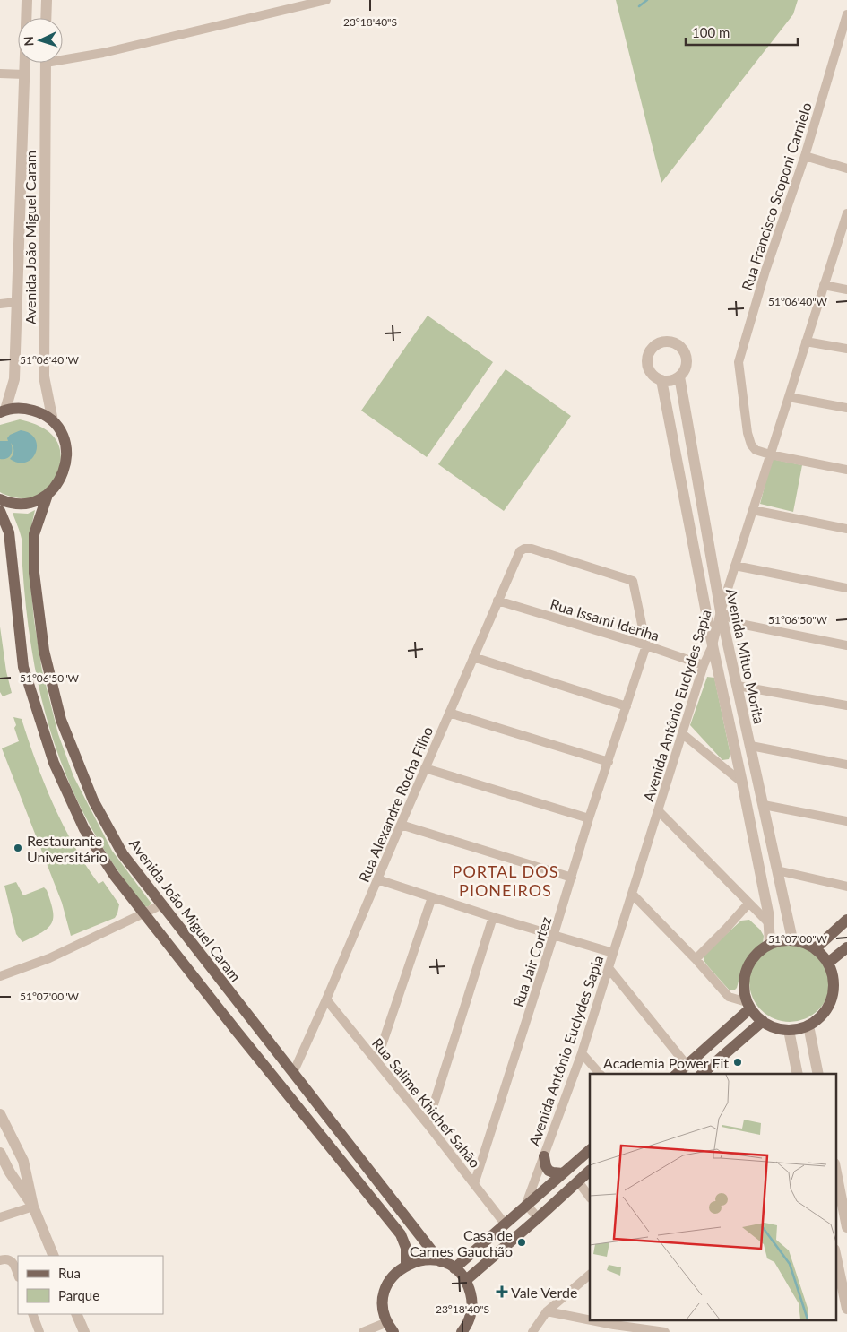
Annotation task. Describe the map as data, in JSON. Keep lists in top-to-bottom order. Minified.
{"streets":{"main road":["Avenida João Miguel Caram"],"street":["Rua Francisco Scoponi Carnielo","Rua Issami Ideriha","Avenida Mituo Morita","Avenida Antônio Euclydes Sapia","Rua Alexandre Rocha Filho","Rua Jair Cortez","Rua Salime Khichef Sahão"]},"crossings":[["Rua Francisco Scoponi Carnielo","Avenida Antônio Euclydes Sapia"],["Avenida João Miguel Caram","Rua Alexandre Rocha Filho"],["Rua Issami Ideriha","Avenida Antônio Euclydes Sapia"],["Rua Issami Ideriha","Rua Alexandre Rocha Filho"],["Rua Issami Ideriha","Rua Jair Cortez"],["Avenida Mituo Morita","Avenida Antônio Euclydes Sapia"],["Rua Alexandre Rocha Filho","Rua Jair Cortez"],["Rua Alexandre Rocha Filho","Rua Salime Khichef Sahão"],["Rua Jair Cortez","Rua Salime Khichef Sahão"]],"districts":["PORTAL DOS PIONEIROS"],"places":{"other":["Restaurante Universitário","Academia Power Fit","Casa de Carnes Gauchão"],"health":["Vale Verde"]},"legend":["Rua","Parque"],"scale_bar":"100 m","north":"left","coordinates":["23°18'40\"S","51°06'40\"W","51°06'50\"W","51°07'00\"W"]}
